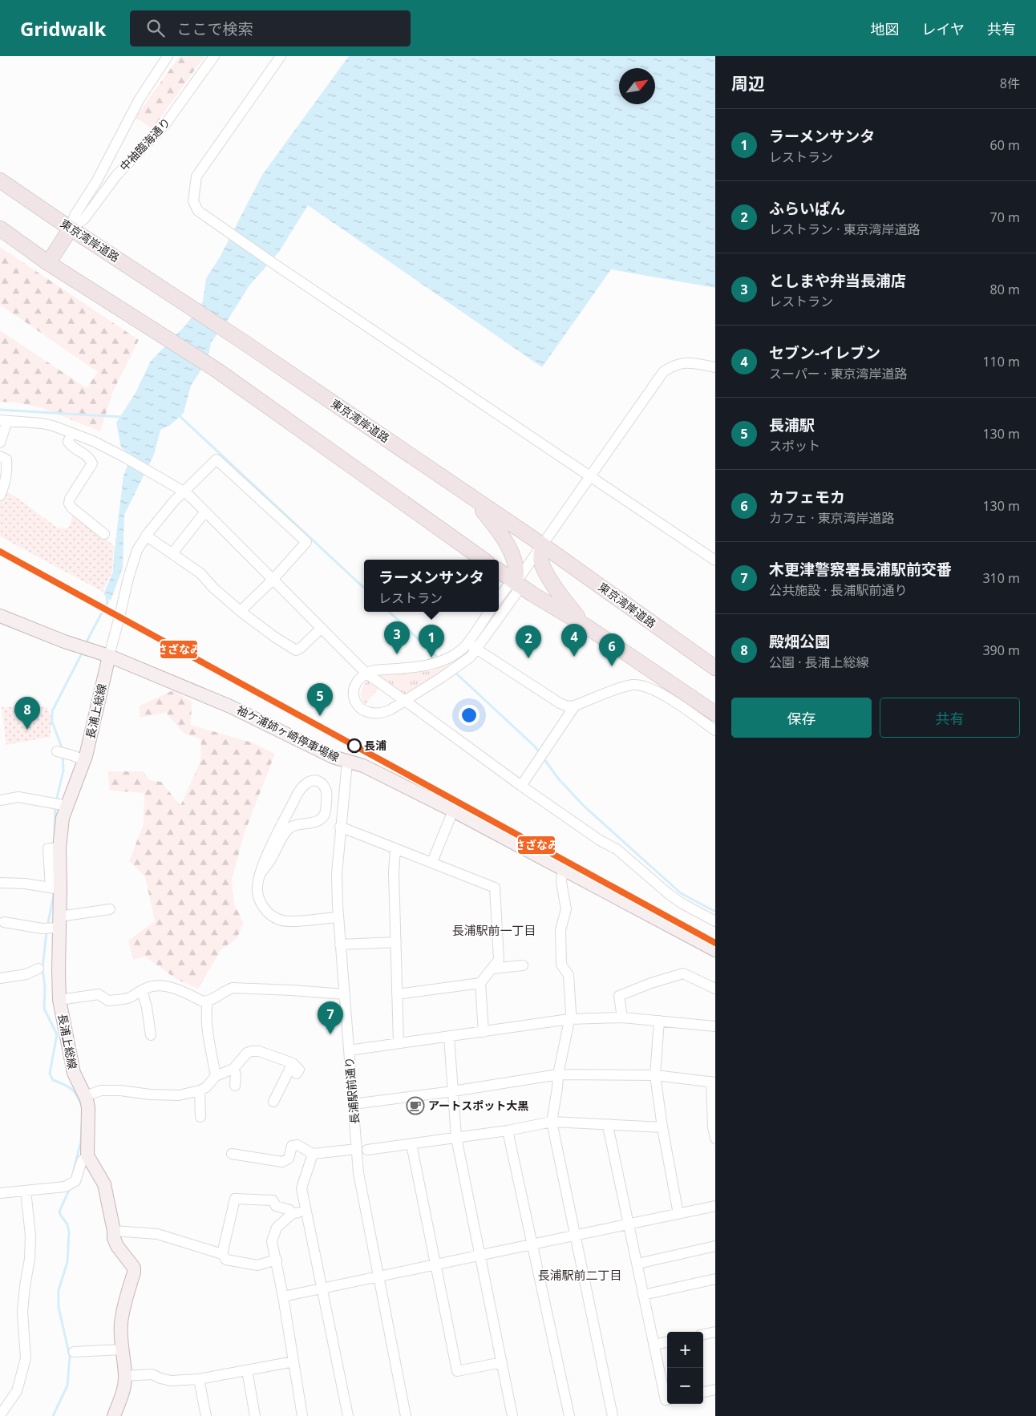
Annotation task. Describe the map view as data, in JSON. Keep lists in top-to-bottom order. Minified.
{"streets":{"highway":["東京湾岸道路"],"main road":["長浦上総線","袖ケ浦姉ヶ崎停車場線"],"street":["中袖臨海通り","長浦駅前通り"]},"crossings":[["中袖臨海通り","東京湾岸道路"],["長浦上総線","袖ケ浦姉ヶ崎停車場線"],["袖ケ浦姉ヶ崎停車場線","長浦駅前通り"]],"districts":["長浦駅前一丁目","長浦駅前二丁目"],"places":{"other":["長浦"],"cafe":["アートスポット大黒"]},"lines":["transit line さざなみ"],"north":"top right","page":{"header":"Gridwalk","search":"ここで検索","nav":["地図","レイヤ","共有"],"heading":["周辺","8件"],"list":[{"mark":"1","name":"ラーメンサンタ","note":"レストラン","value":"60 m"},{"mark":"2","name":"ふらいぱん","note":"レストラン · 東京湾岸道路","value":"70 m"},{"mark":"3","name":"としまや弁当長浦店","note":"レストラン","value":"80 m"},{"mark":"4","name":"セブン-イレブン","note":"スーパー · 東京湾岸道路","value":"110 m"},{"mark":"5","name":"長浦駅","note":"スポット","value":"130 m"},{"mark":"6","name":"カフェモカ","note":"カフェ · 東京湾岸道路","value":"130 m"},{"mark":"7","name":"木更津警察署長浦駅前交番","note":"公共施設 · 長浦駅前通り","value":"310 m"},{"mark":"8","name":"殿畑公園","note":"公園 · 長浦上総線","value":"390 m"}],"popup":["ラーメンサンタ","レストラン"],"pins":["3","4","1","2","6","5","8","7"],"buttons":["保存","共有"],"map_buttons":["+","−"]}}
